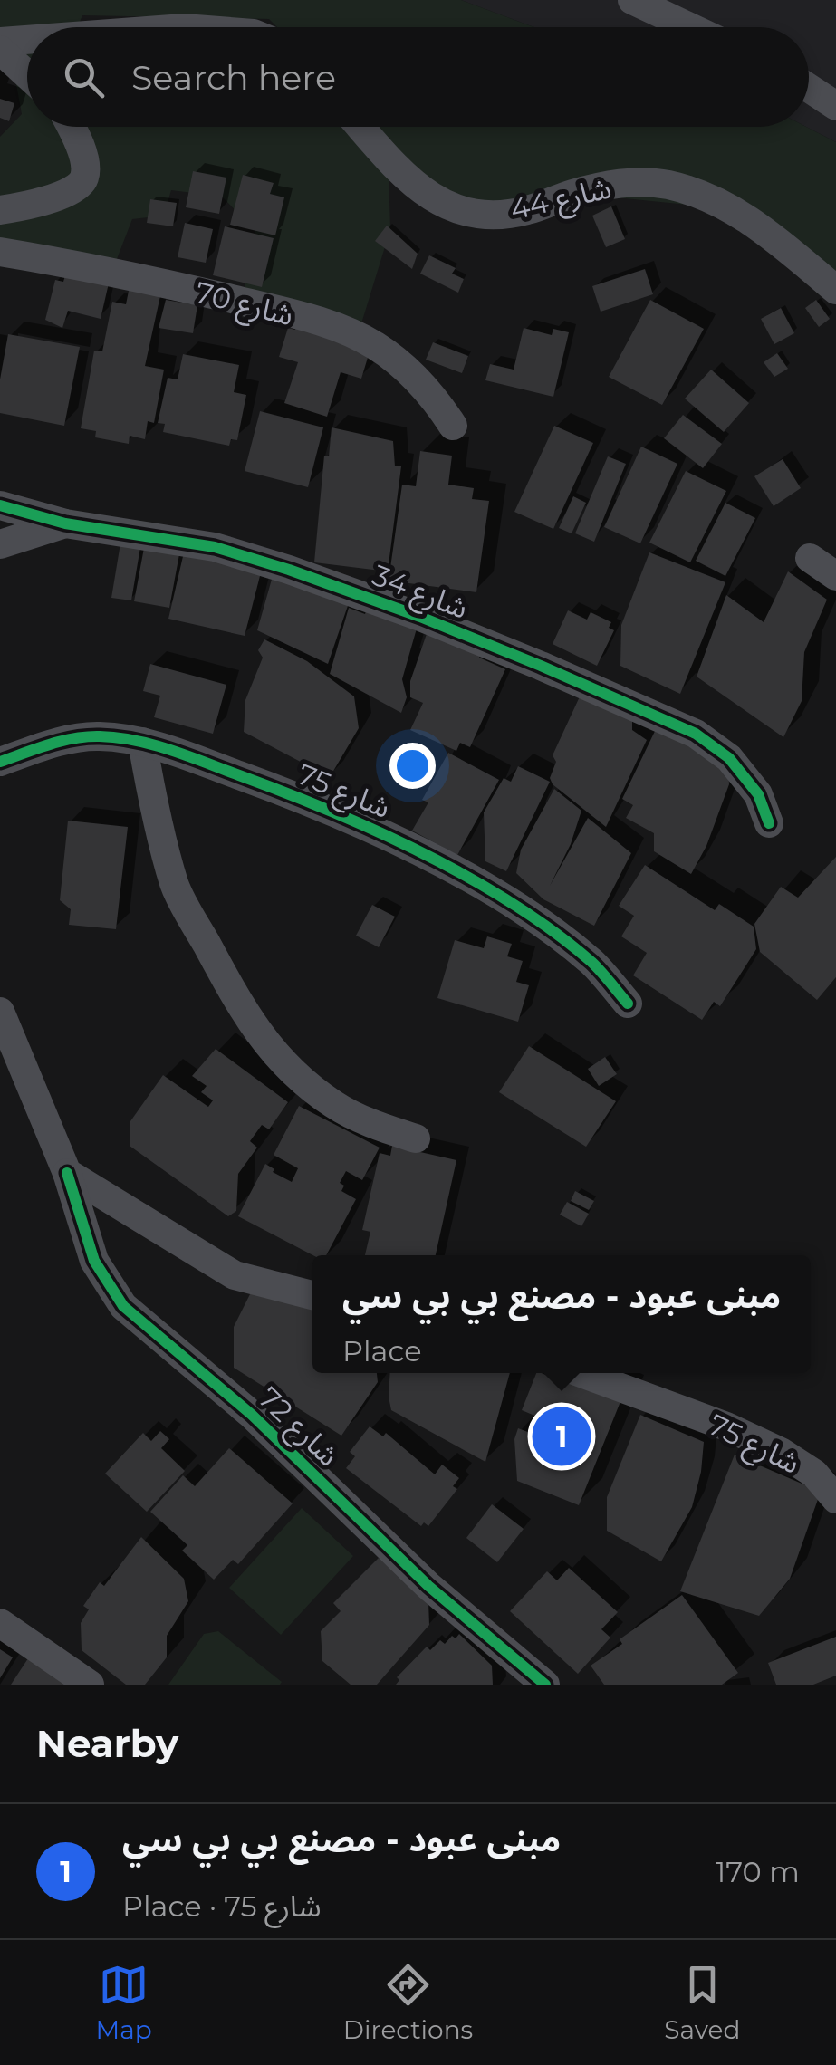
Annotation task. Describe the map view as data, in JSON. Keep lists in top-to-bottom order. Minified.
{"streets":{"street":["شارع 44","شارع 70","شارع 34","شارع 75","شارع 72"]},"page":{"search":"Search here","popup":["مبنى عبود - مصنع بي بي سي","Place"],"pins":"1","heading":"Nearby","list":[{"mark":"1","name":"مبنى عبود - مصنع بي بي سي","note":"Place · شارع 75","value":"170 m"}],"nav":["Map","Directions","Saved"]}}
